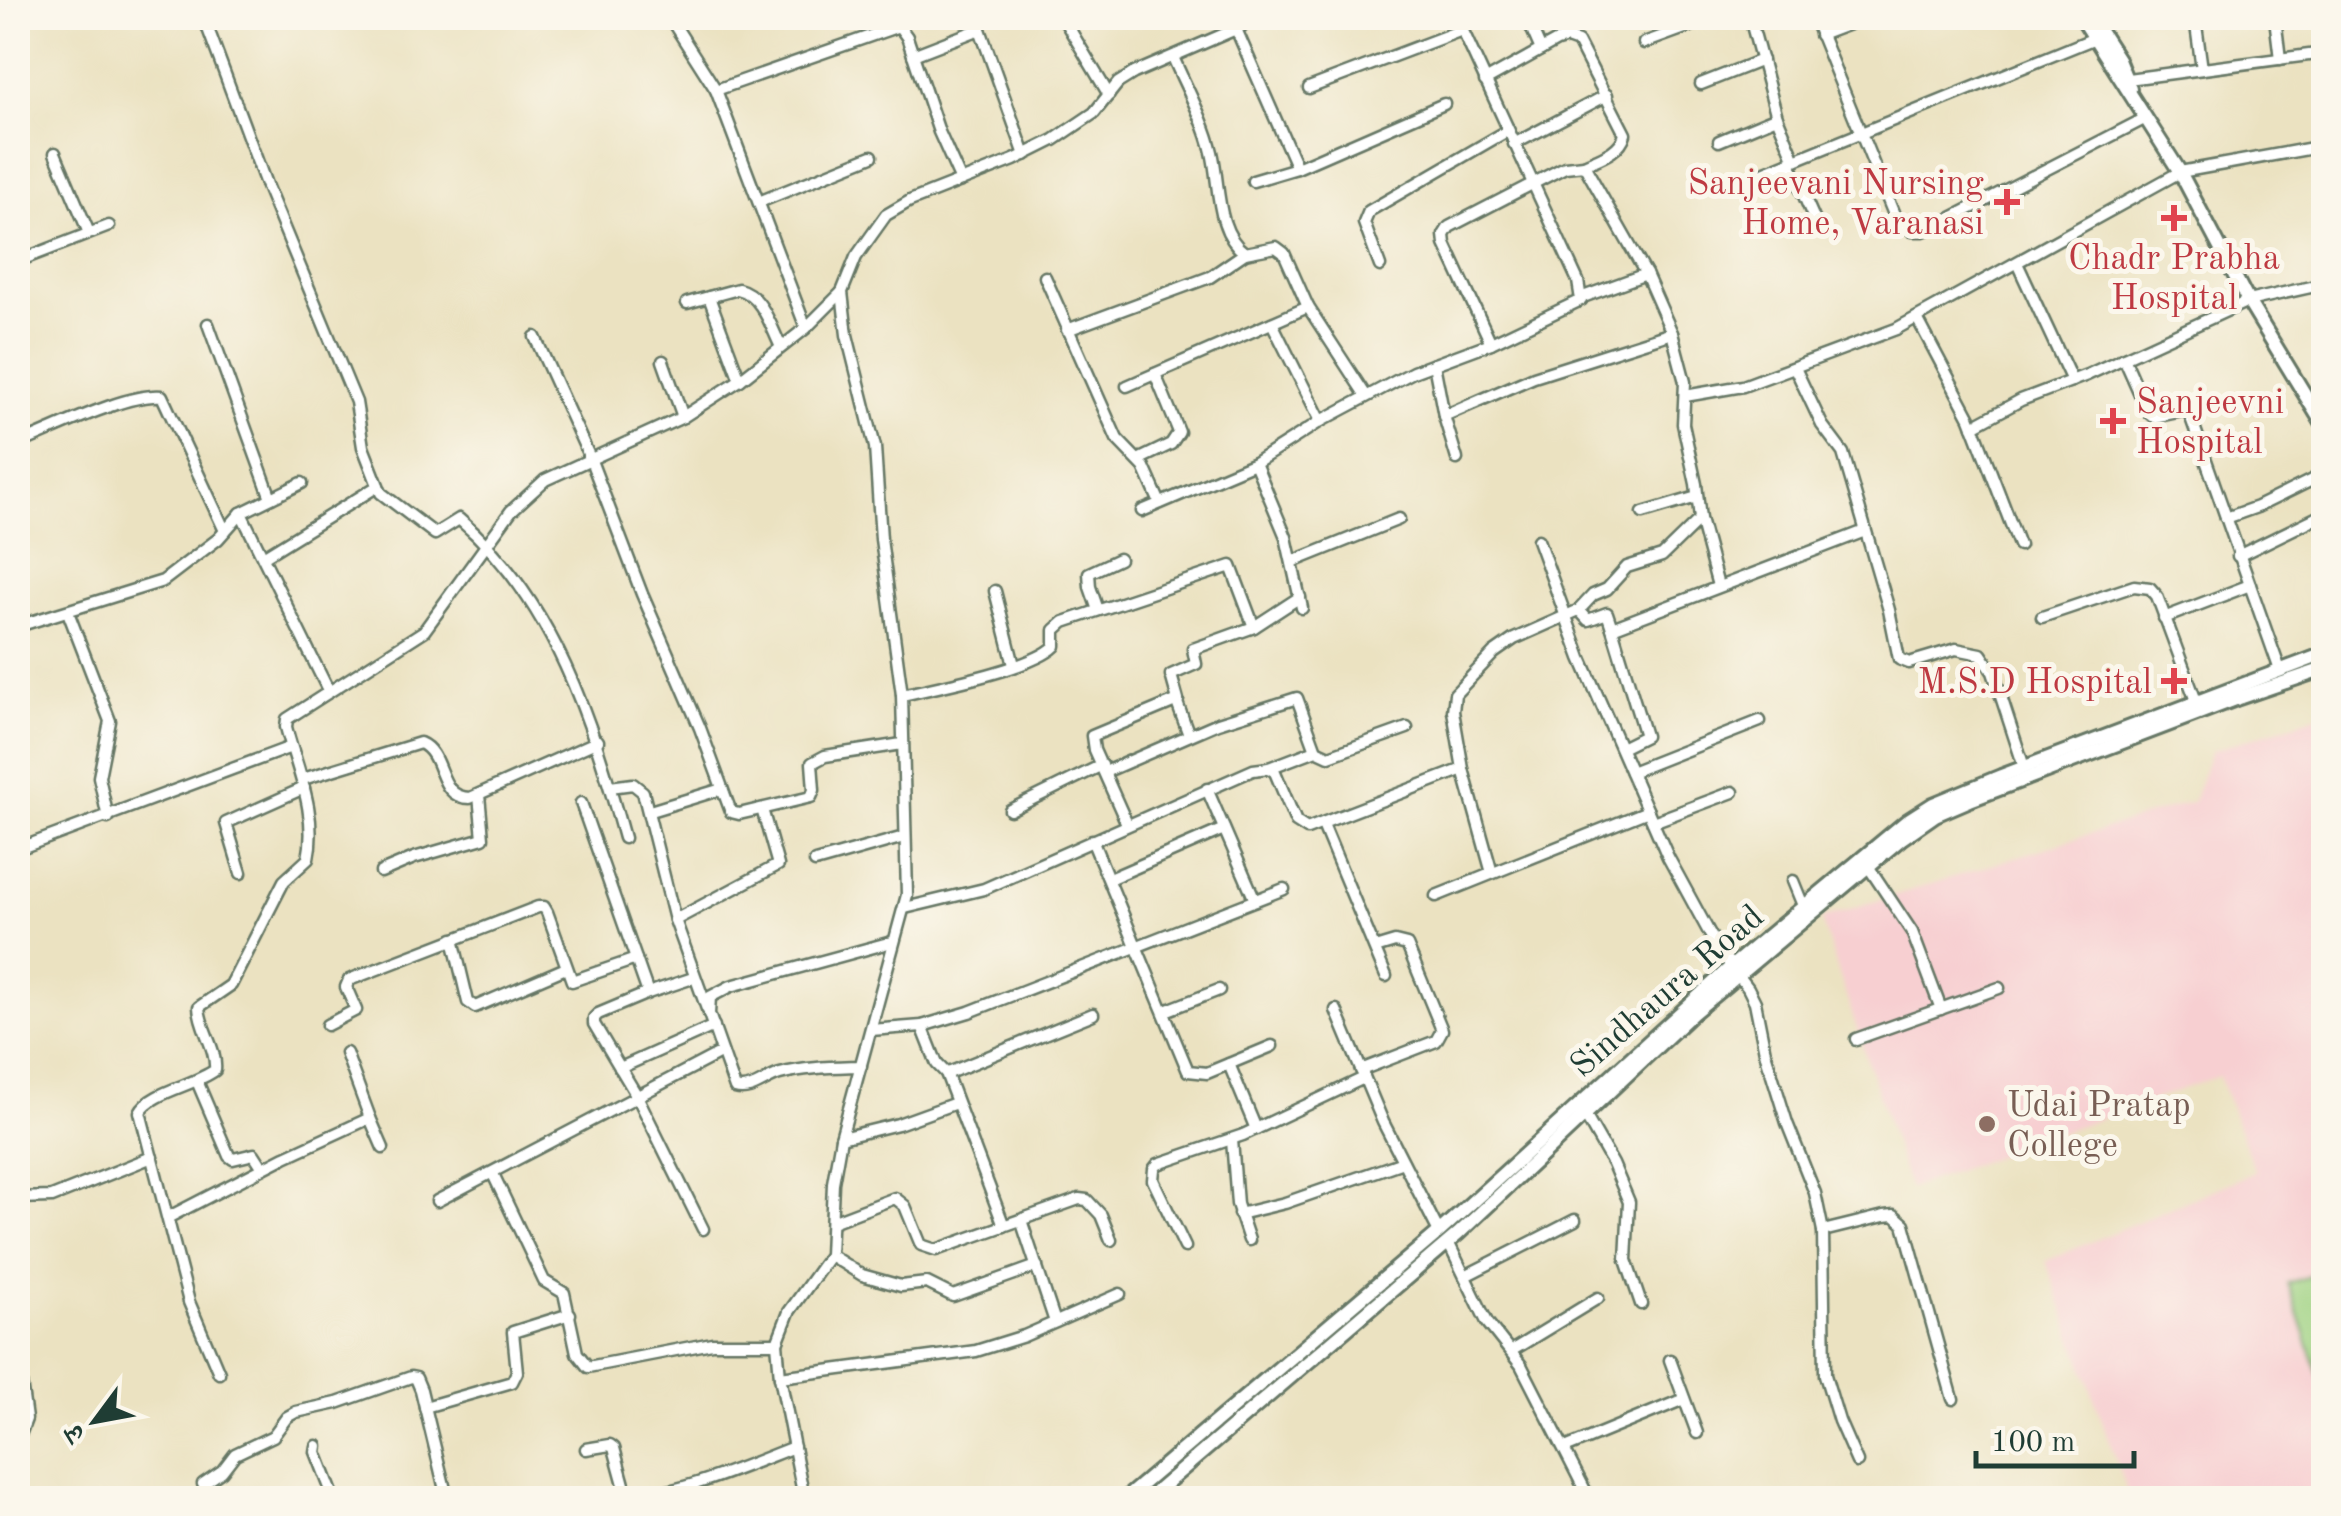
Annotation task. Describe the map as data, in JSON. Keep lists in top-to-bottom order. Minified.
{"streets":{"street":["Sindhaura Road"]},"places":{"health":["Sanjeevani Nursing Home, Varanasi","Chadr Prabha Hospital","Sanjeevni Hospital","M.S.D Hospital"],"other":["Udai Pratap College"]},"scale_bar":"100 m","north":"bottom left"}
